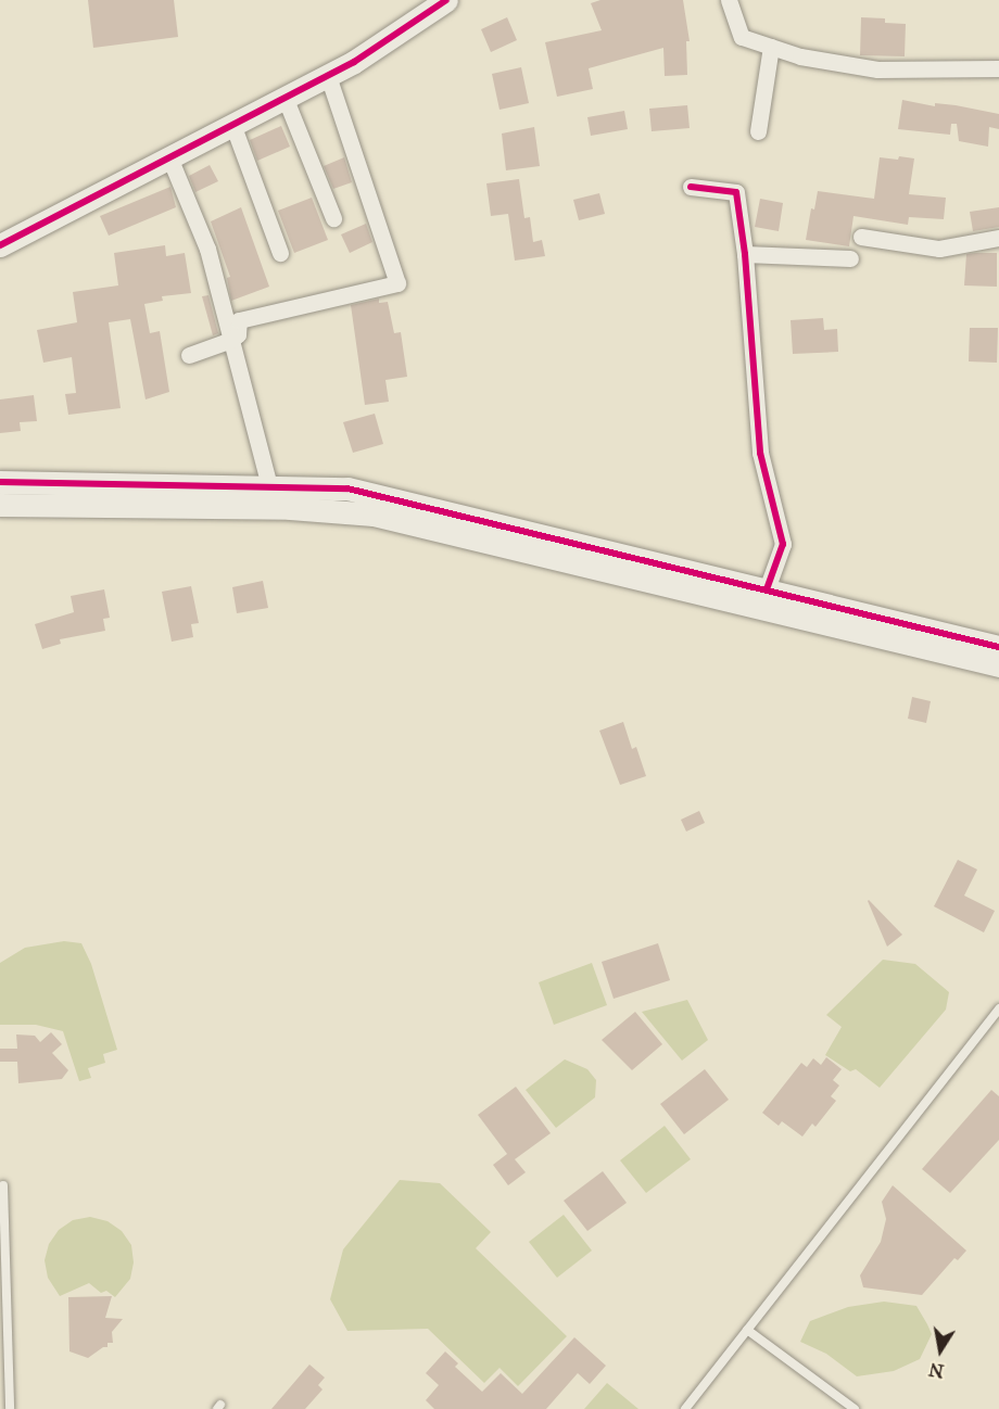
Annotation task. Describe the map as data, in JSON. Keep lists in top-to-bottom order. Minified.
{"north":"bottom"}
